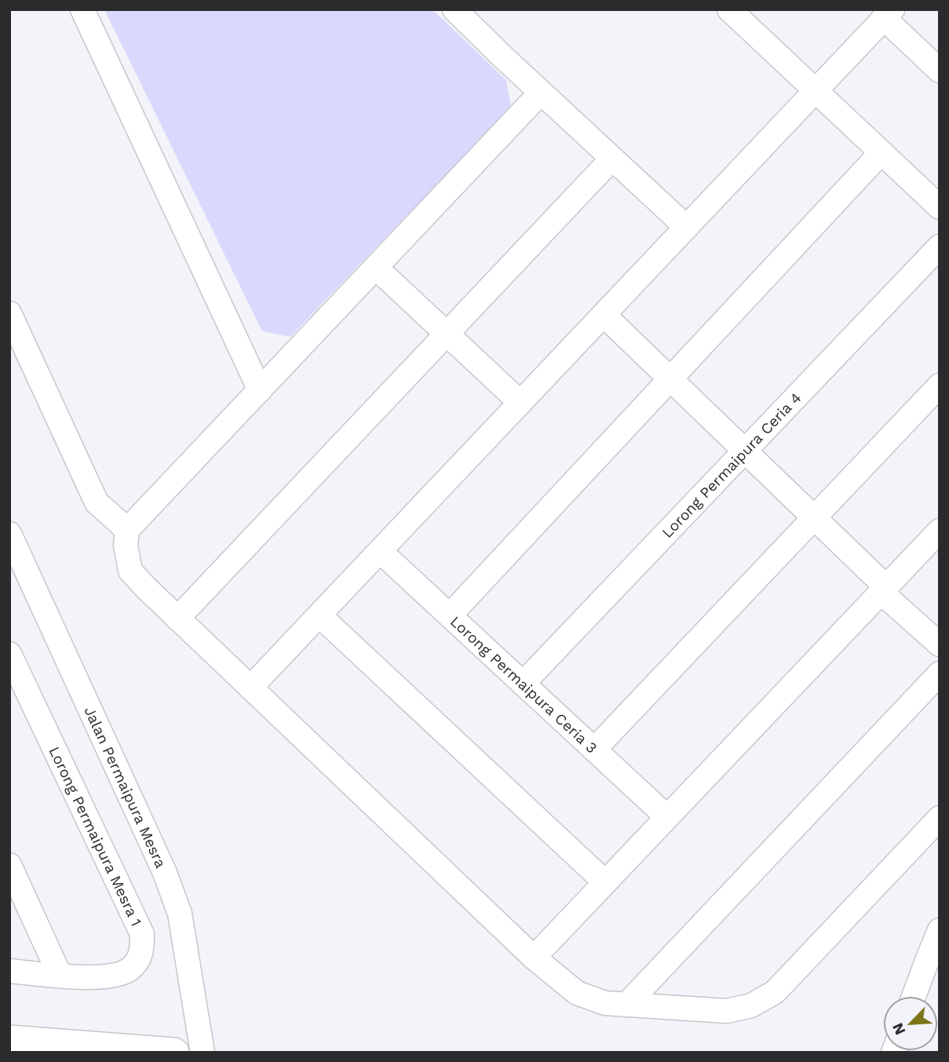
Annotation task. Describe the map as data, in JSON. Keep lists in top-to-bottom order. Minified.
{"streets":{"street":["Lorong Permaipura Ceria 4","Lorong Permaipura Ceria 3","Jalan Permaipura Mesra","Lorong Permaipura Mesra 1"]},"crossings":[["Lorong Permaipura Ceria 4","Lorong Permaipura Ceria 3"]],"north":"bottom left"}
